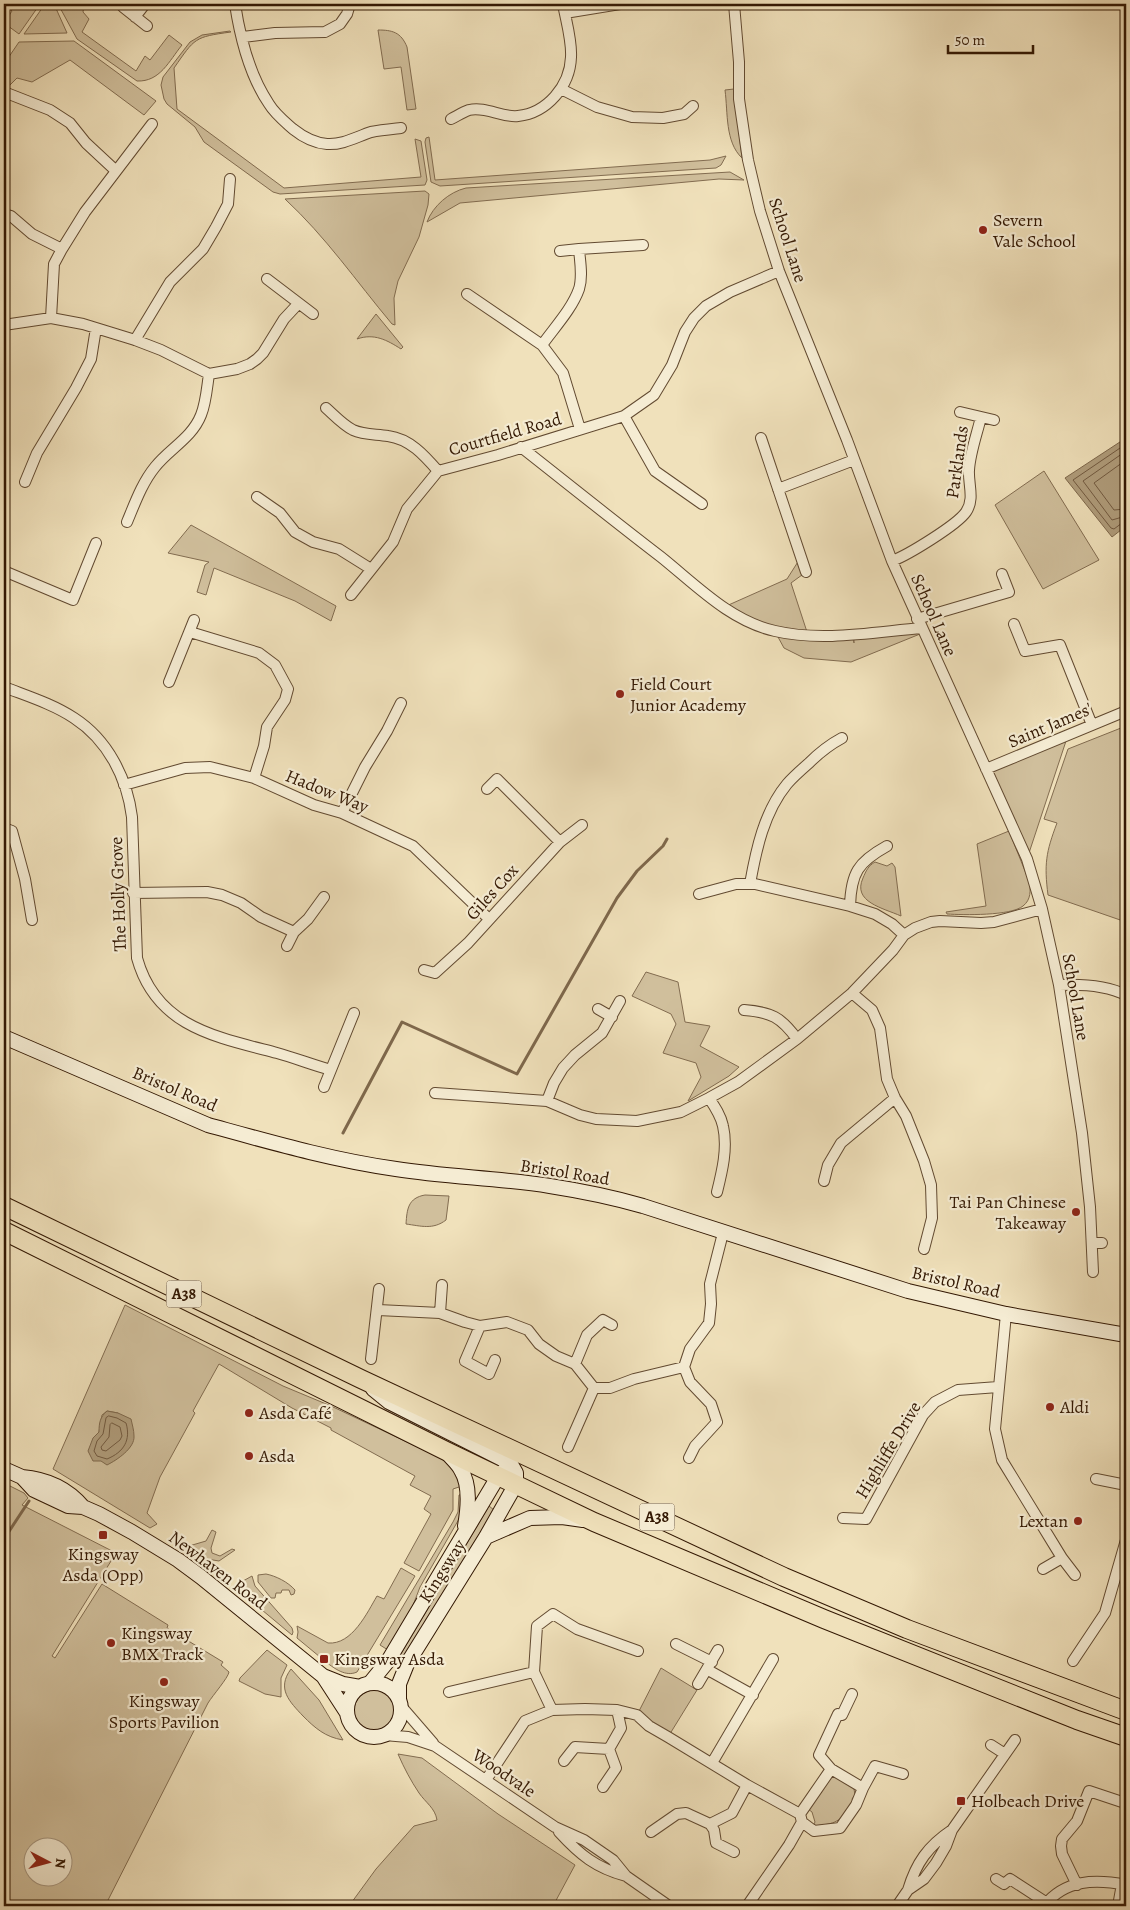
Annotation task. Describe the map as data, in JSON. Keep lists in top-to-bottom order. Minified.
{"streets":{"highway":["A38"],"street":["School Lane","Courtfield Road","Parklands","Saint James'","Hadow Way","Giles Cox","The Holly Grove","Bristol Road","Highliffe Drive","Newhaven Road","Kingsway","Woodvale"]},"crossings":[["School Lane","Courtfield Road"],["School Lane","Parklands"],["School Lane","Saint James'"],["Hadow Way","Giles Cox"],["Hadow Way","The Holly Grove"],["A38","Kingsway"],["Newhaven Road","Kingsway"],["Newhaven Road","Woodvale"],["Kingsway","Woodvale"]],"places":{"other":["Severn Vale School","Field Court Junior Academy","Tai Pan Chinese Takeaway","Aldi","Asda Café","Asda","Lextan","Kingsway BMX Track","Kingsway Sports Pavilion"],"transit":["Kingsway Asda (Opp)","Kingsway Asda","Holbeach Drive"]},"scale_bar":"50 m","north":"right"}
